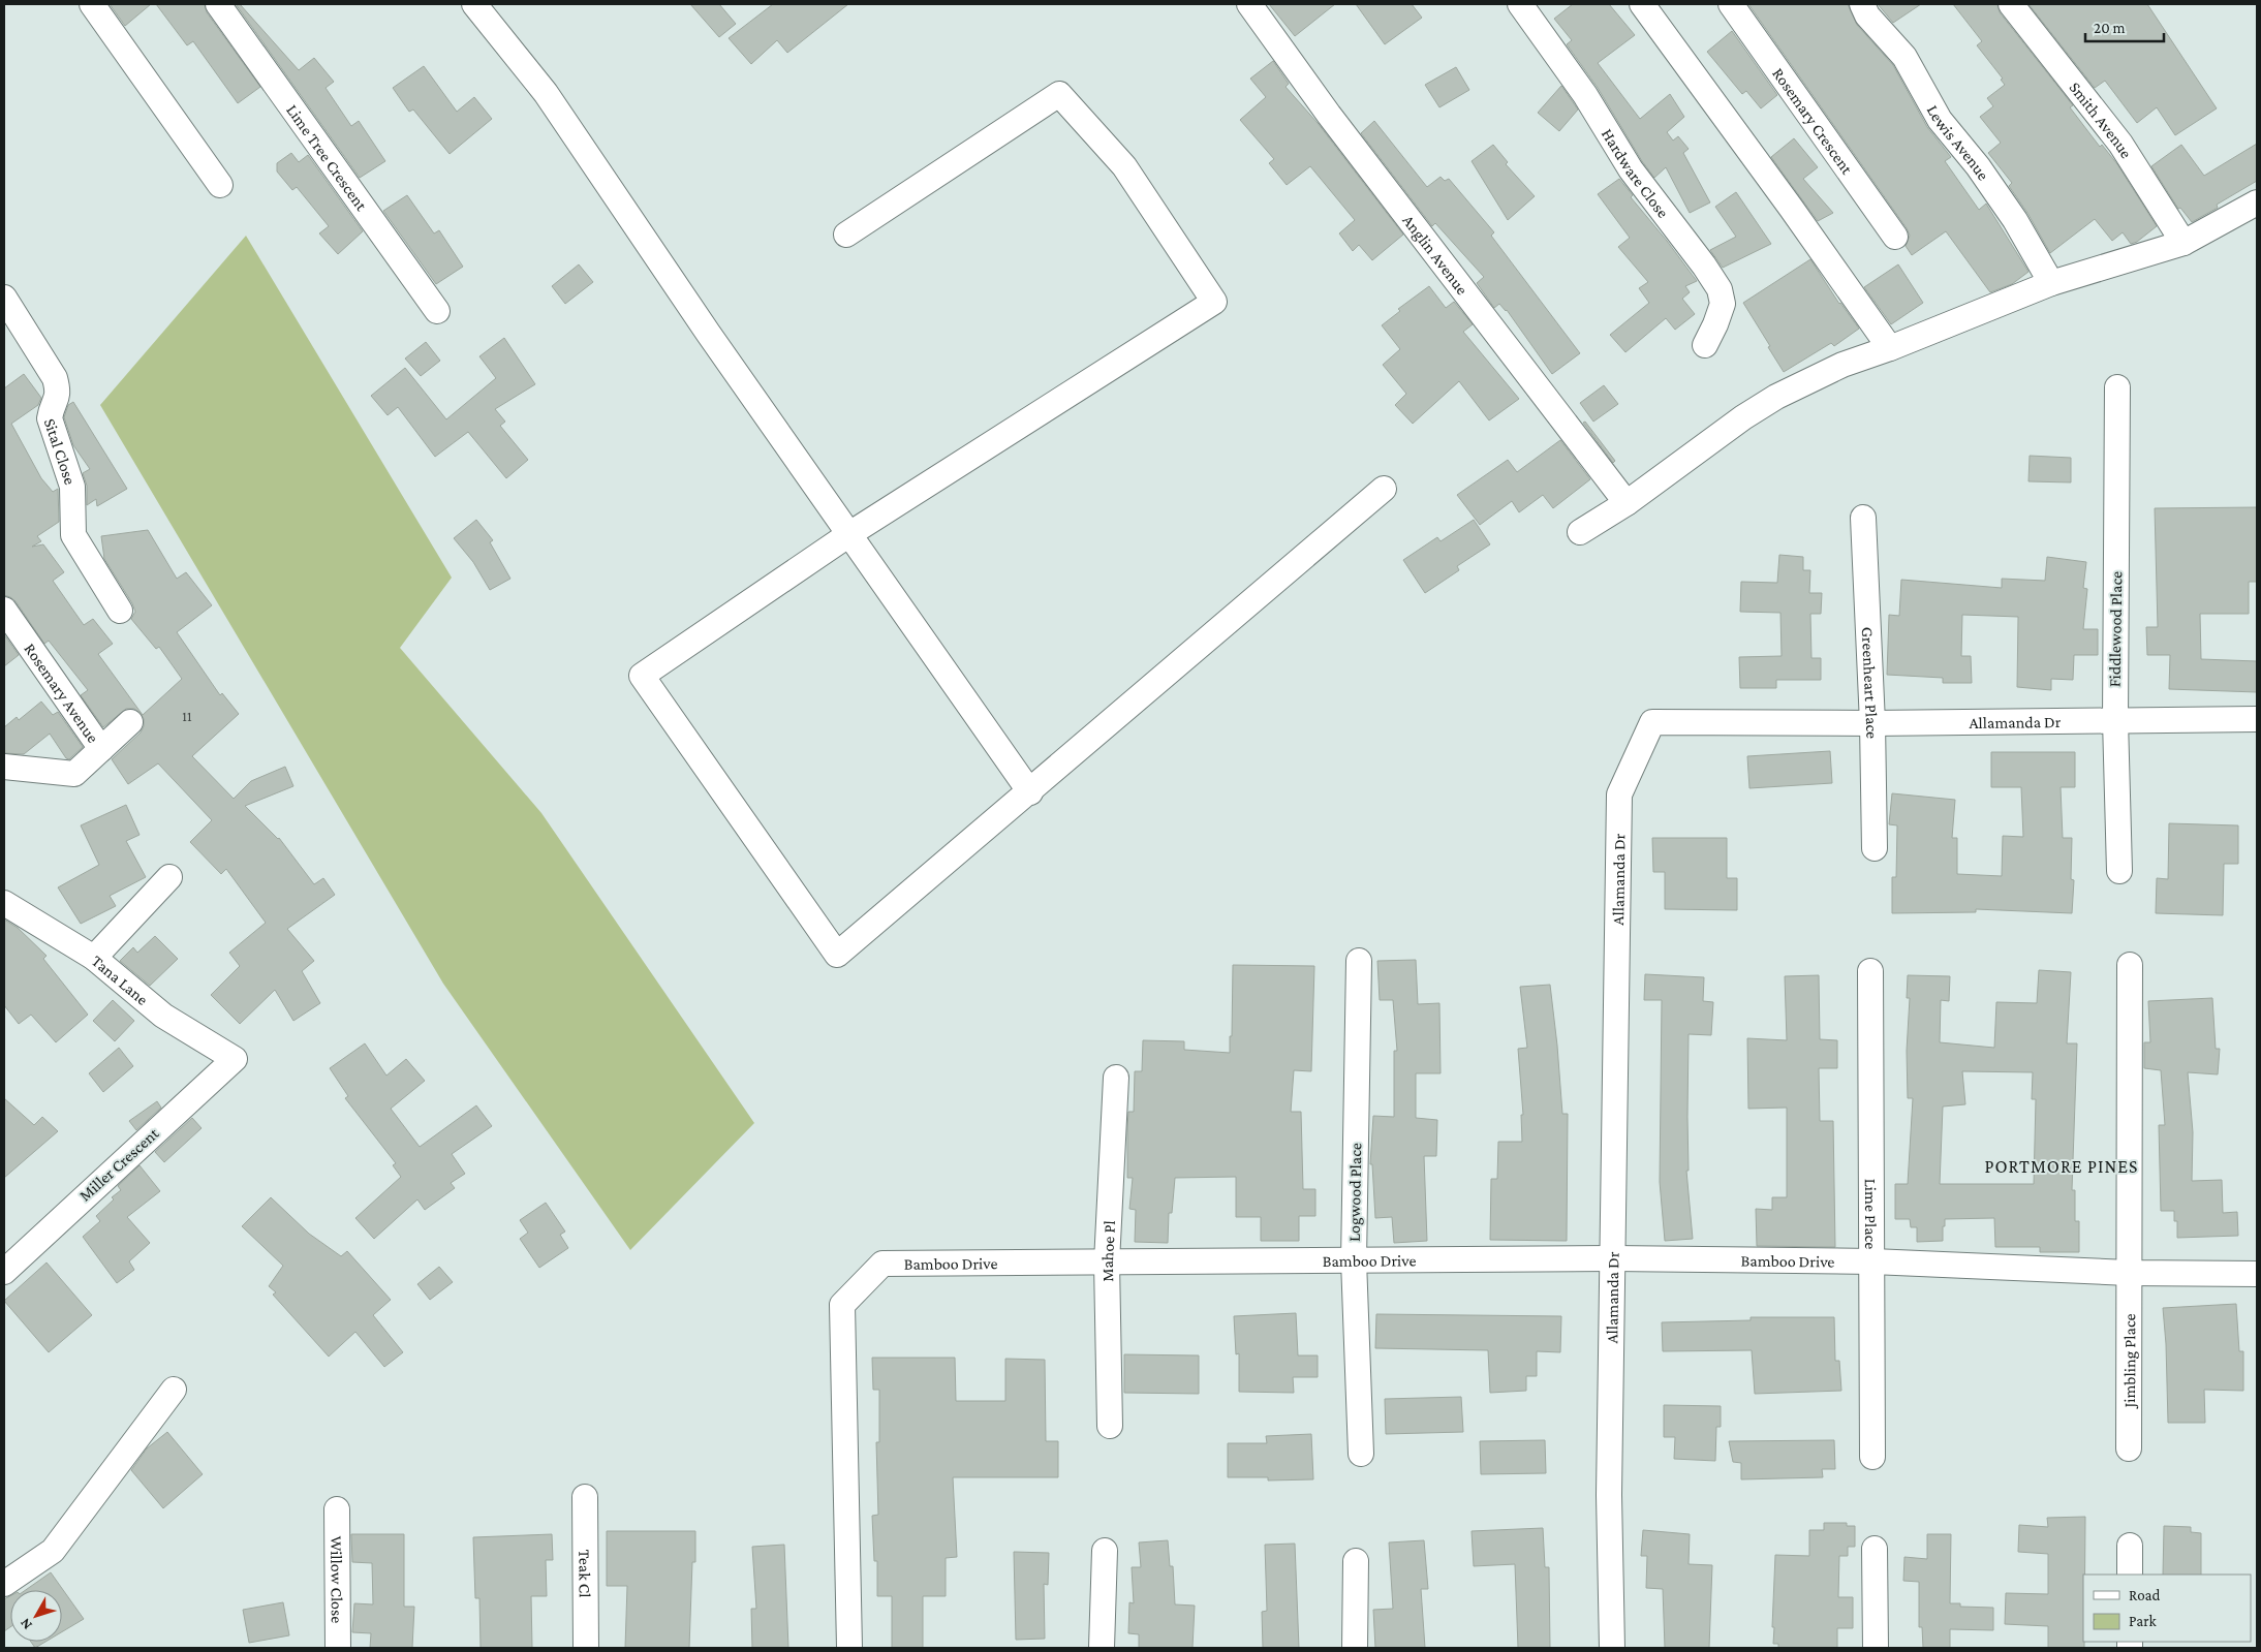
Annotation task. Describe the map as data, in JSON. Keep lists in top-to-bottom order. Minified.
{"streets":{"street":["Smith Avenue","Rosemary Crescent","Lewis Avenue","Lime Tree Crescent","Hardware Close","Anglin Avenue","Sital Close","Fiddlewood Place","Greenheart Place","Rosemary Avenue","Allamanda Dr","Tana Lane","Miller Crescent","Logwood Place","Lime Place","Mahoe Pl","Bamboo Drive","Jimbling Place","Teak Cl","Willow Close"]},"crossings":[["Fiddlewood Place","Allamanda Dr"],["Greenheart Place","Allamanda Dr"],["Allamanda Dr","Bamboo Drive"],["Tana Lane","Miller Crescent"],["Logwood Place","Bamboo Drive"],["Lime Place","Bamboo Drive"],["Mahoe Pl","Bamboo Drive"],["Bamboo Drive","Jimbling Place"]],"districts":["PORTMORE PINES"],"house_numbers":["11"],"legend":["Road","Park"],"scale_bar":"20 m","north":"bottom left"}
